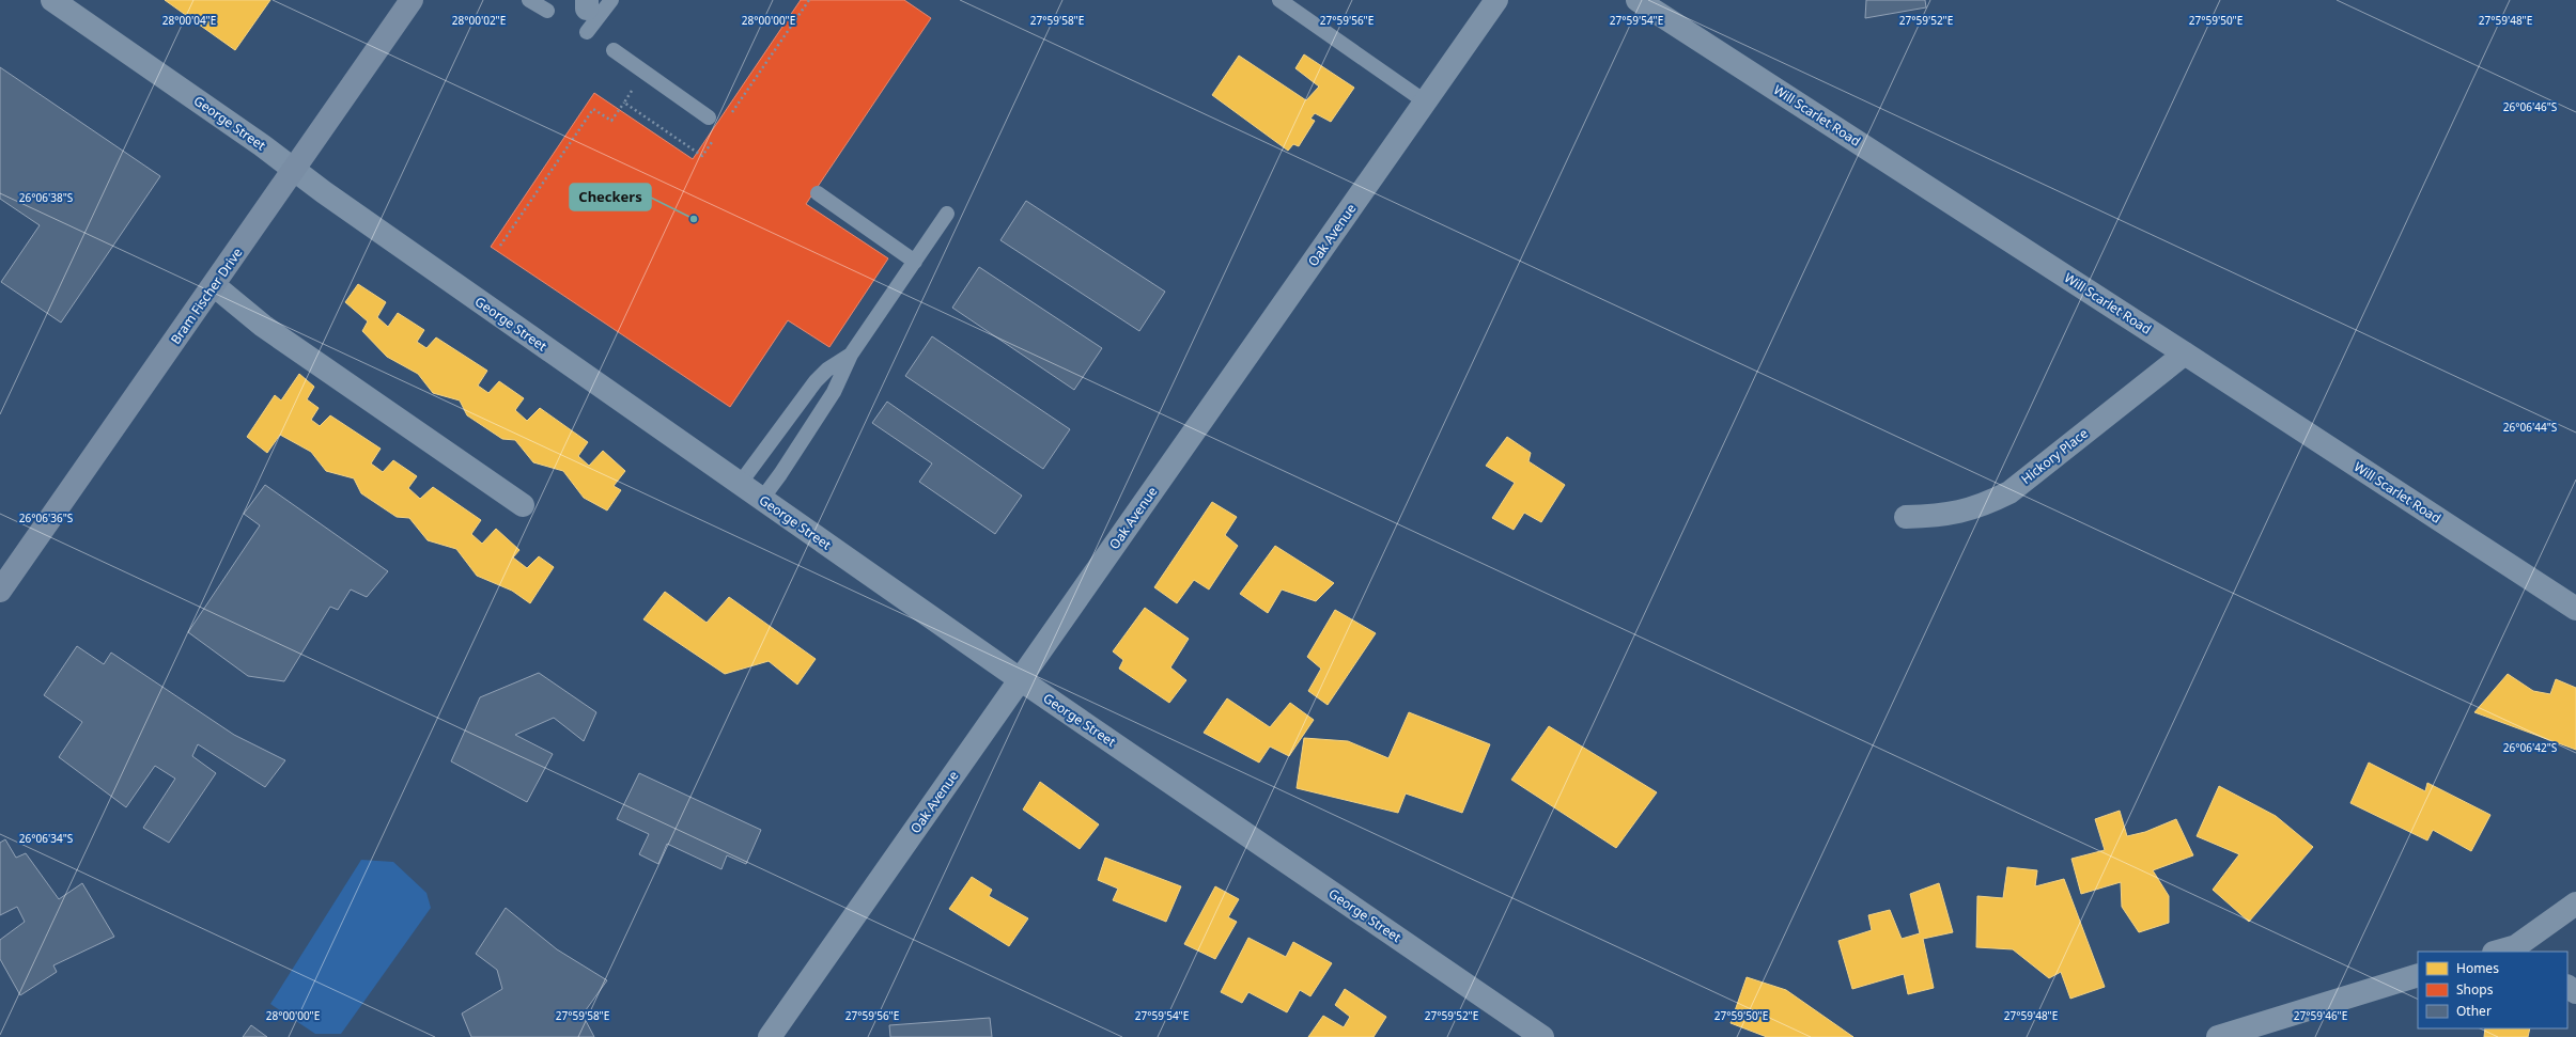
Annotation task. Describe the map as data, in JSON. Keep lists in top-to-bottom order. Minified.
{"streets":{"main road":["Bram Fischer Drive"],"street":["Will Scarlet Road","George Street","Oak Avenue","Hickory Place"]},"crossings":[["Will Scarlet Road","Hickory Place"],["George Street","Oak Avenue"],["George Street","Bram Fischer Drive"]],"places":["Checkers"],"legend":["Homes","Shops","Other"],"coordinates":["28°00'04\"E","28°00'00\"E","27°59'58\"E","27°59'56\"E","27°59'54\"E","27°59'52\"E","27°59'50\"E","27°59'48\"E","28°00'02\"E","26°06'46\"S","26°06'38\"S","26°06'44\"S","26°06'36\"S","26°06'42\"S","26°06'34\"S","27°59'46\"E"]}
